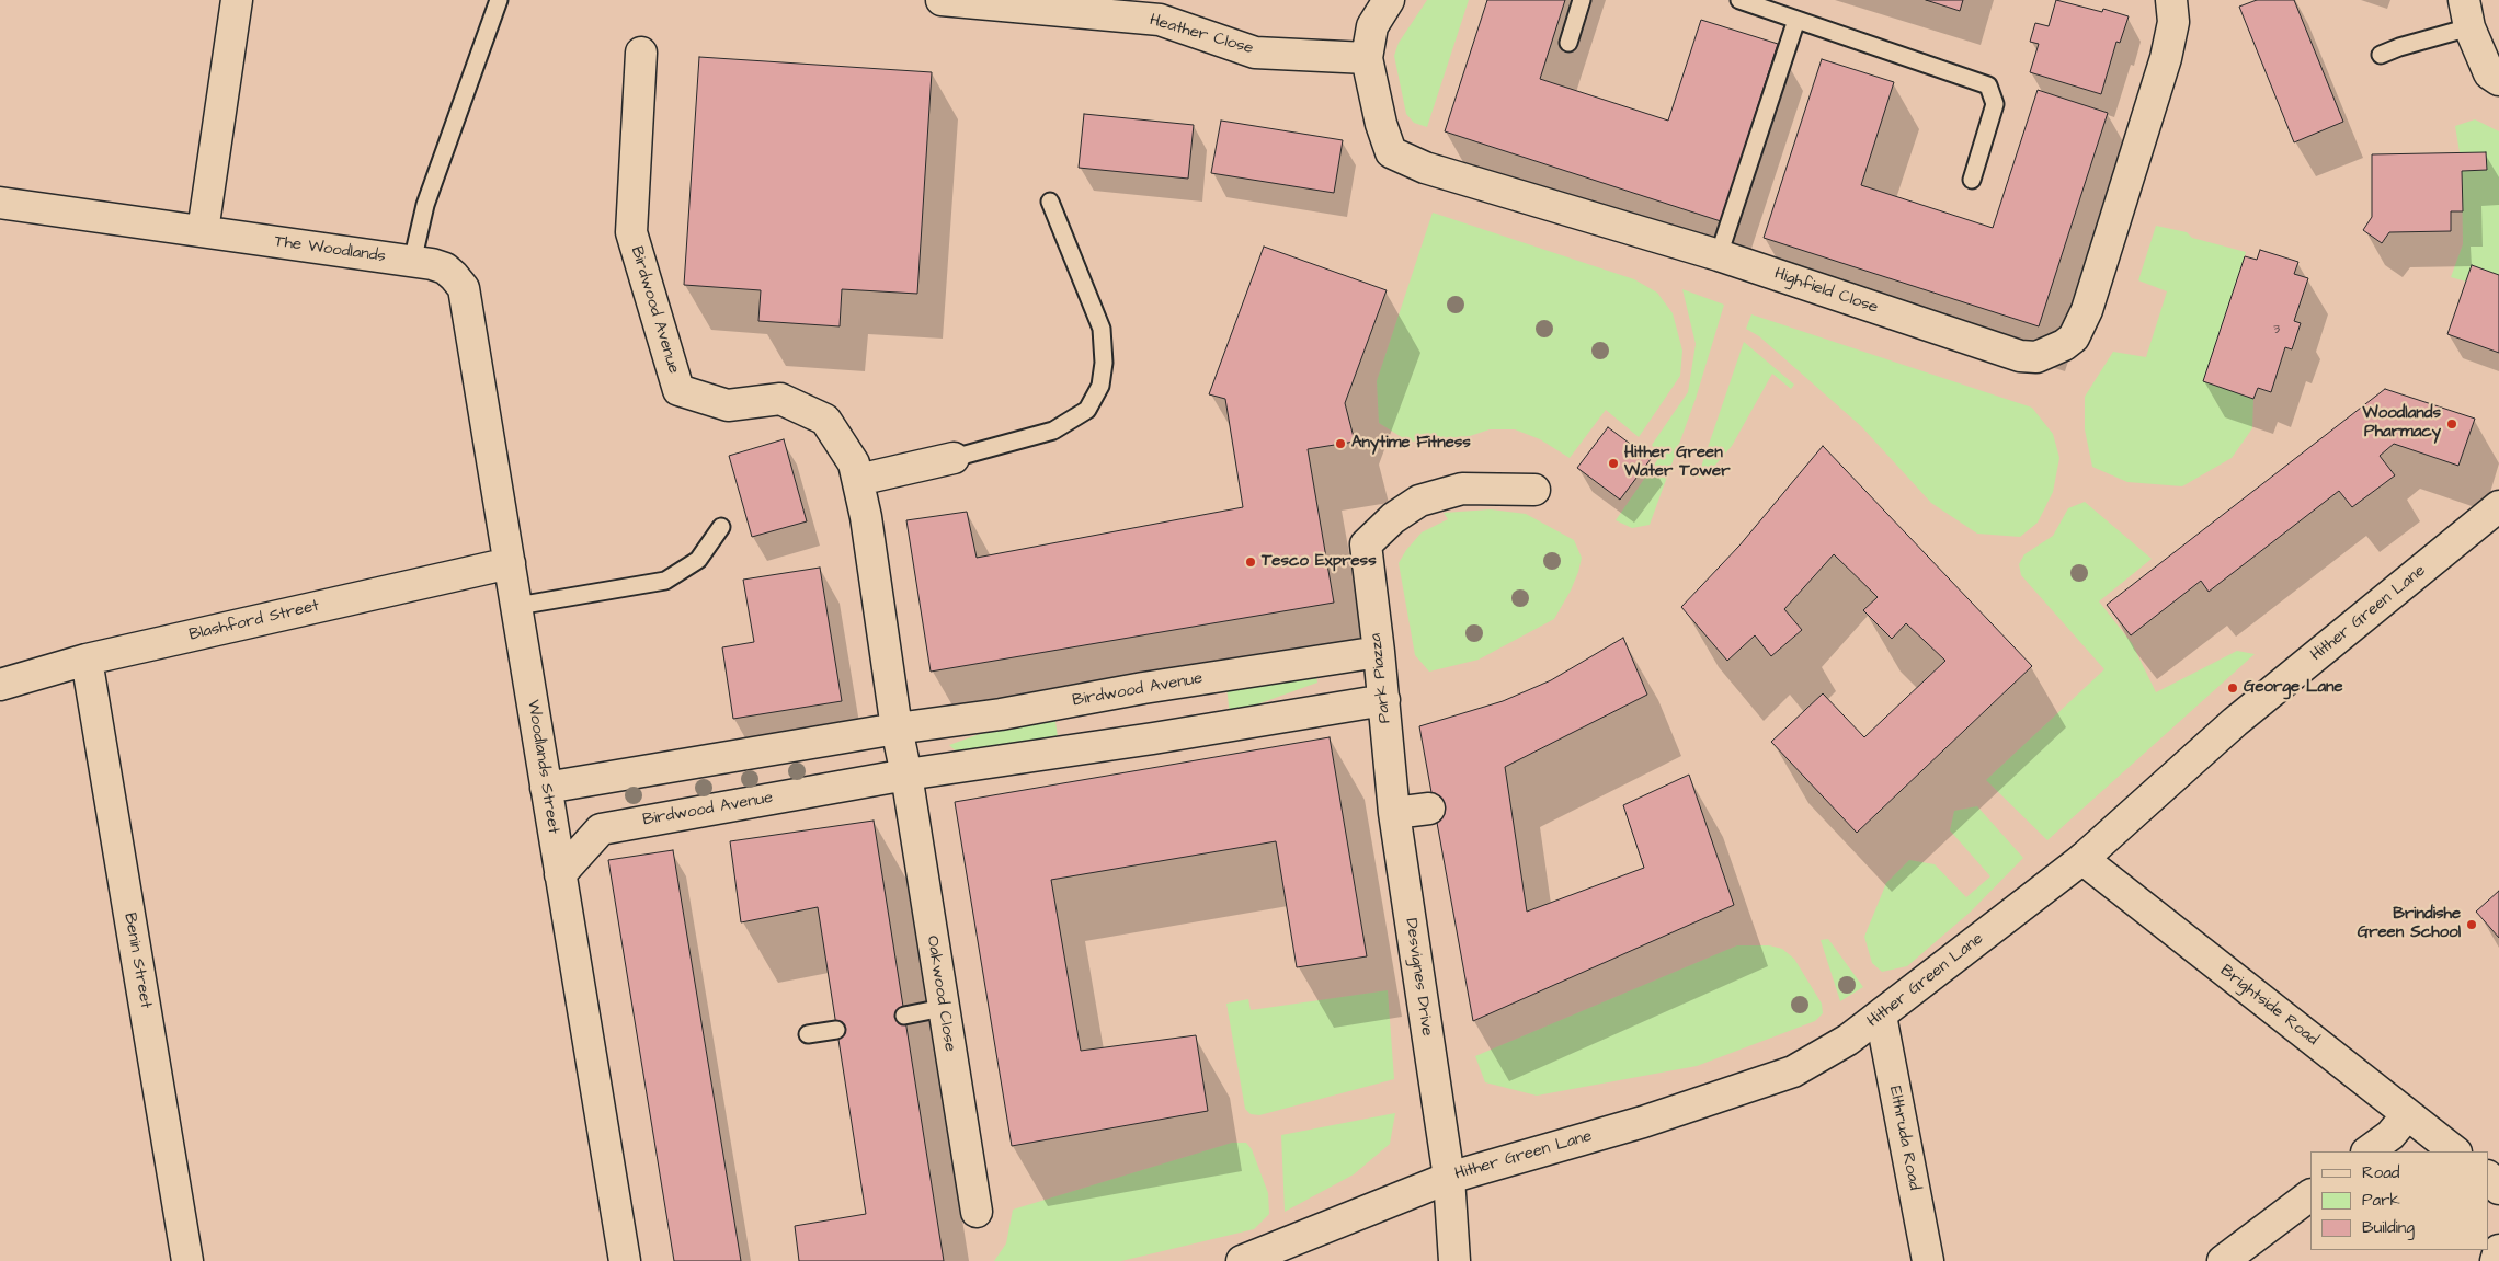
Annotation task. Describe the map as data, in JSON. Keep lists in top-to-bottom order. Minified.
{"streets":{"street":["Heather Close","The Woodlands","Highfield Close","Birdwood Avenue","Hither Green Lane","Blashford Street","Park Piazza","Woodlands Street","Benin Street","Desvignes Drive","Oakwood Close","Brightside Road","Elthruda Road"]},"crossings":[["Heather Close","Highfield Close"],["The Woodlands","Woodlands Street"],["Birdwood Avenue","Park Piazza"],["Birdwood Avenue","Woodlands Street"],["Birdwood Avenue","Oakwood Close"],["Hither Green Lane","Desvignes Drive"],["Hither Green Lane","Brightside Road"],["Hither Green Lane","Elthruda Road"],["Blashford Street","Woodlands Street"],["Blashford Street","Benin Street"],["Park Piazza","Desvignes Drive"]],"places":["Woodlands Pharmacy","Anytime Fitness","Hither Green Water Tower","Tesco Express","George Lane","Brindishe Green School"],"house_numbers":["3"],"legend":["Road","Park","Building"]}
